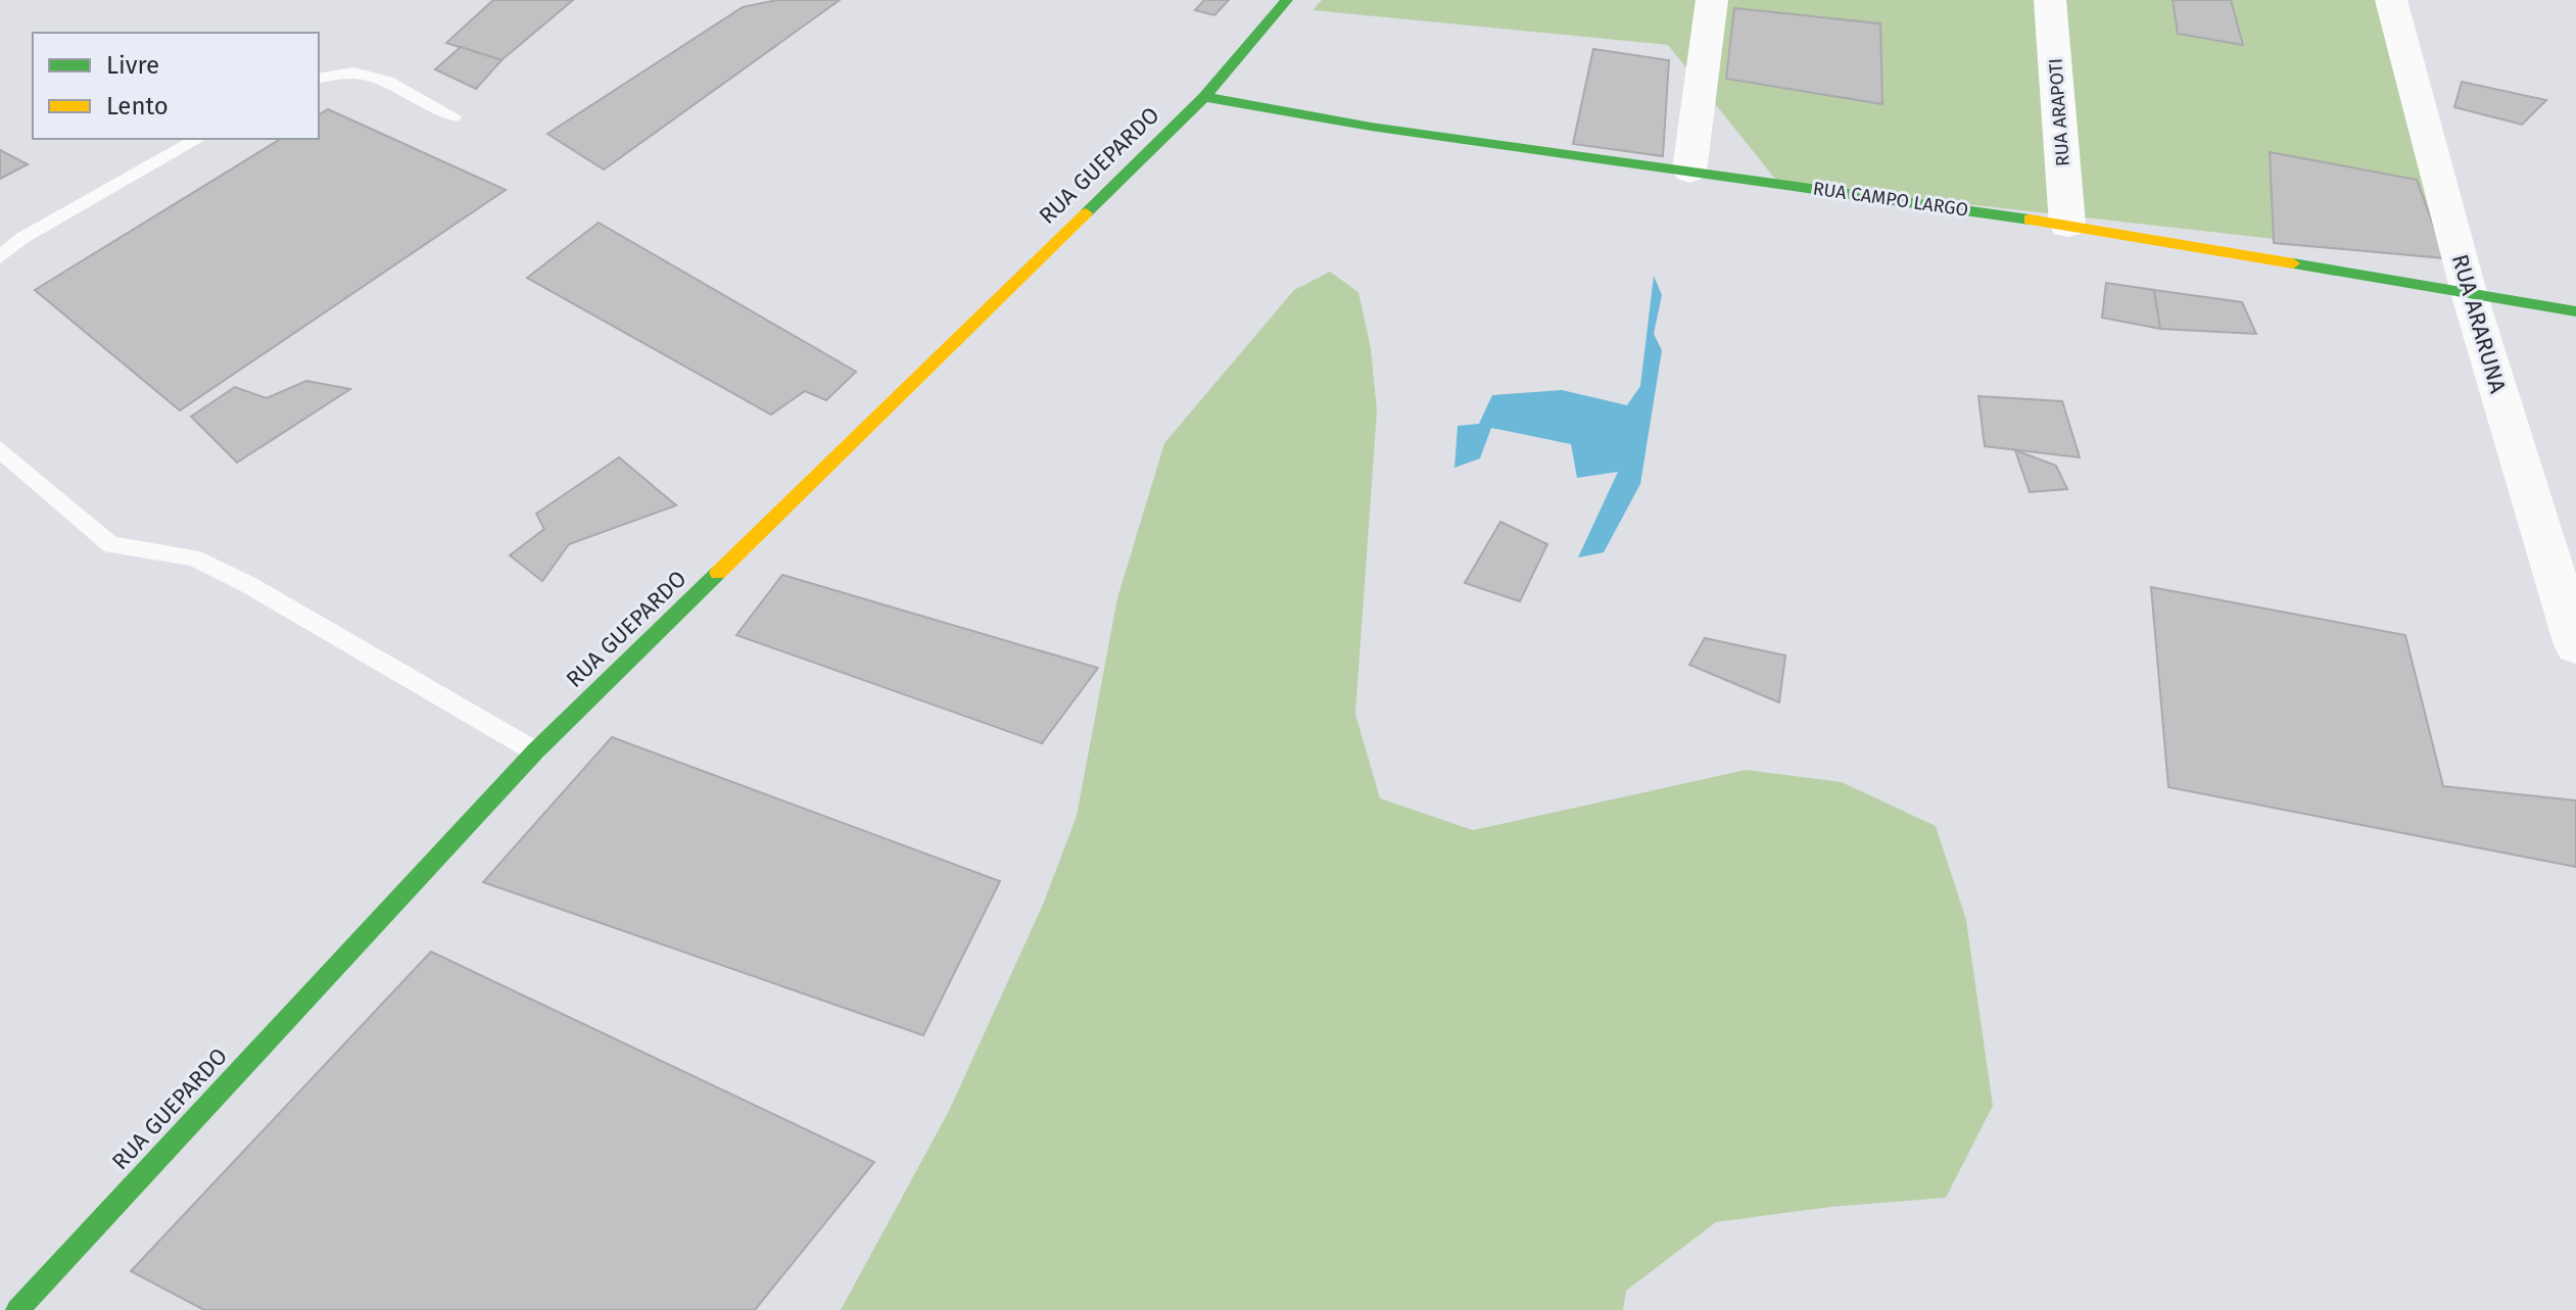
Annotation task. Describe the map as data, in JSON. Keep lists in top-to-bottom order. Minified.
{"streets":{"street":["RUA ARAPOTI","RUA GUEPARDO","RUA CAMPO LARGO","RUA ARARUNA"]},"crossings":[["RUA ARAPOTI","RUA CAMPO LARGO"],["RUA GUEPARDO","RUA CAMPO LARGO"],["RUA CAMPO LARGO","RUA ARARUNA"]],"legend":["Livre","Lento"]}
